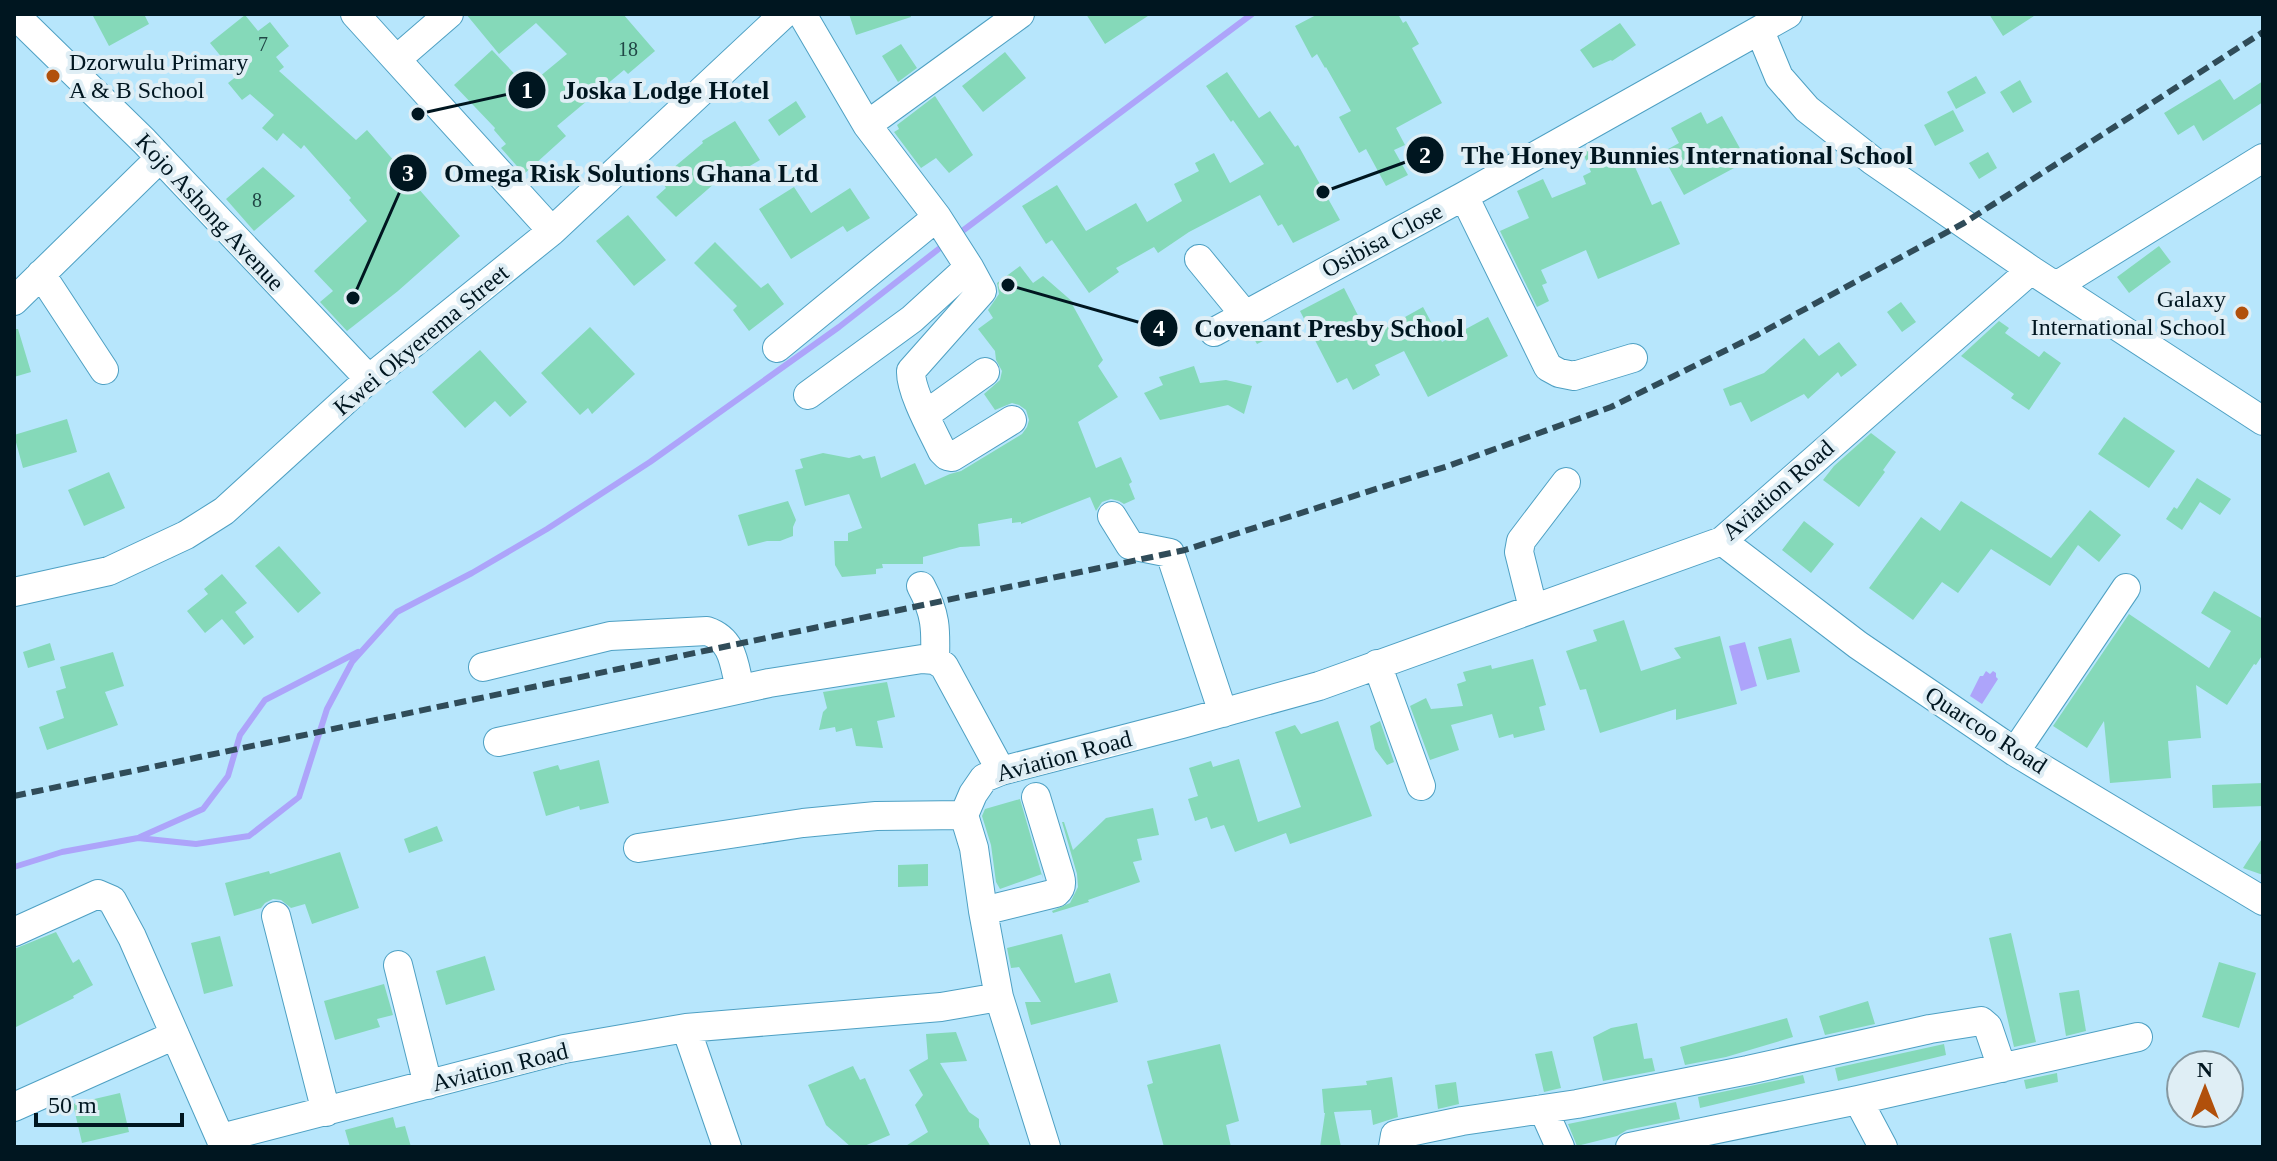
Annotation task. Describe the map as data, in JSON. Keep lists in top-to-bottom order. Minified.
{"streets":{"street":["Kojo Ashong Avenue","Osibisa Close","Kwei Okyerema Street","Aviation Road","Quarcoo Road"]},"crossings":[["Kojo Ashong Avenue","Kwei Okyerema Street"],["Aviation Road","Quarcoo Road"]],"places":["Dzorwulu Primary A & B School","Joska Lodge Hotel","The Honey Bunnies International School","Covenant Presby School","Omega Risk Solutions Ghana Ltd","Galaxy International School"],"house_numbers":["7","18","8"],"scale_bar":"50 m","north":"top"}
